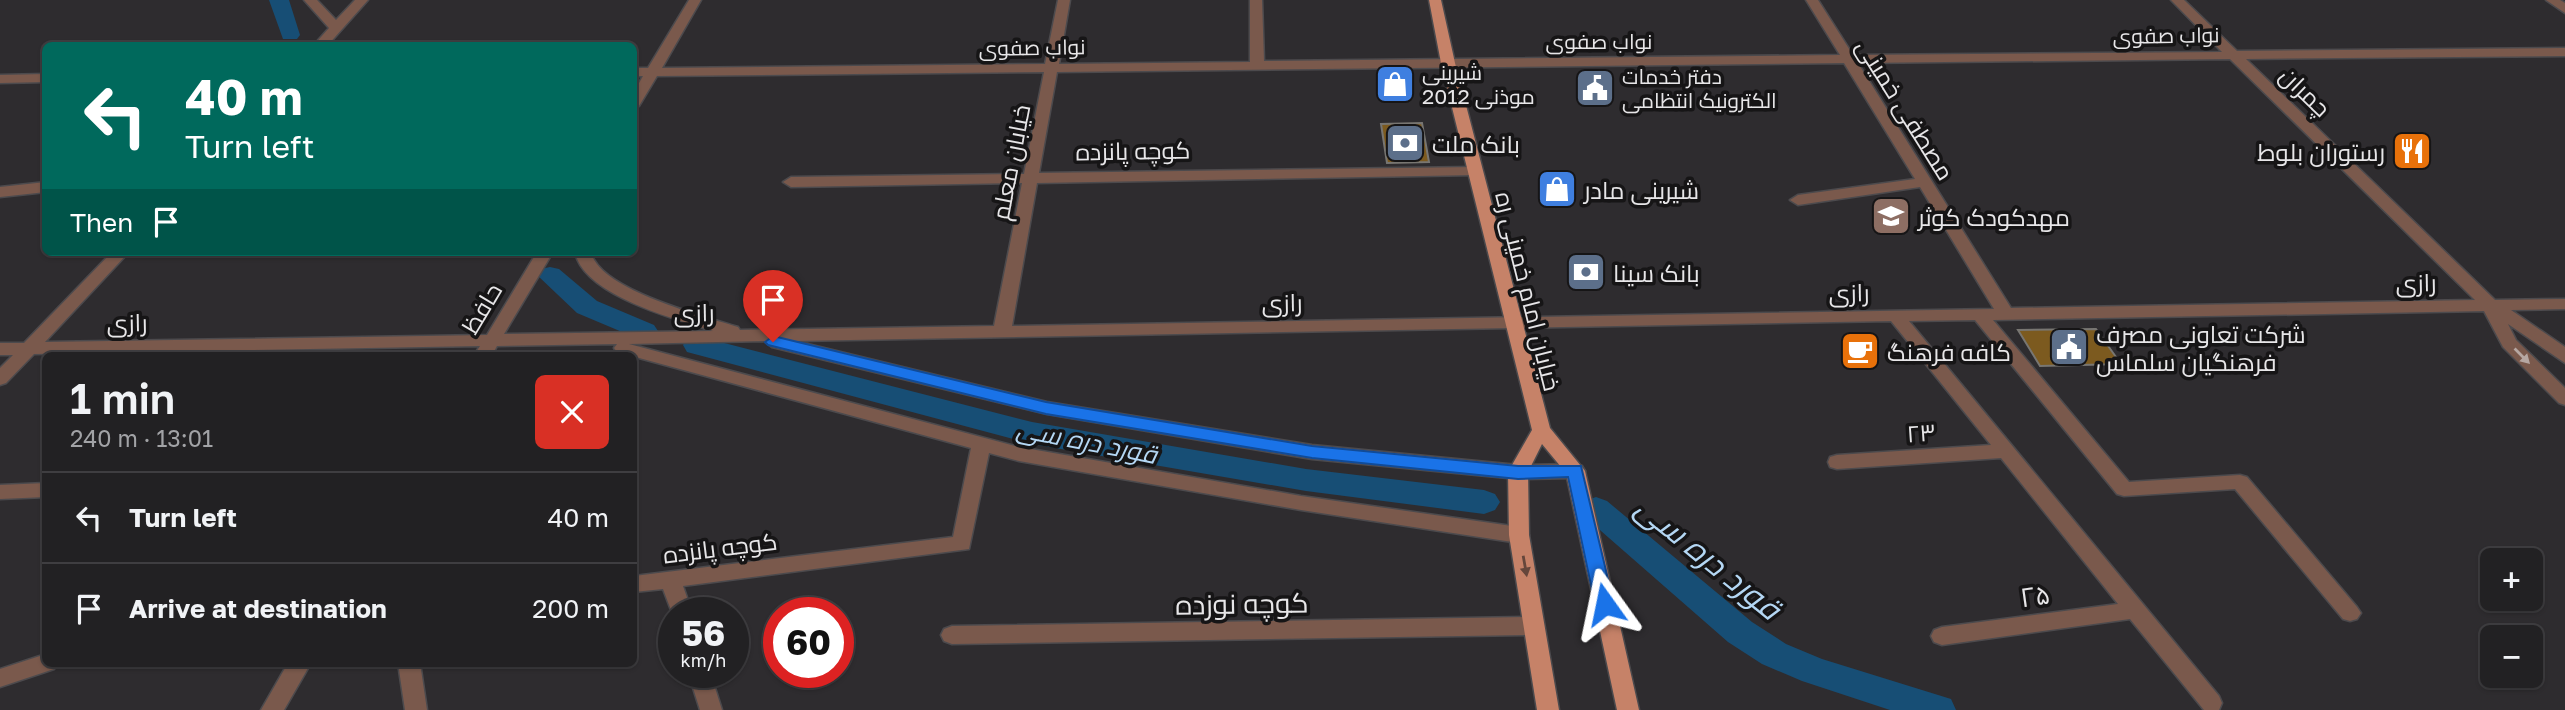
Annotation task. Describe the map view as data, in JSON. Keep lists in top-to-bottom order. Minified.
{"streets":{"main road":["خیابان امام خمینی ره"],"street":["نواب صفوی","چمران","مصطفی خمینی","کوچه پانزده","خیابان معلم","رازی","حافظ","۲۳","۲۵","کوچه نوزده"]},"crossings":[["نواب صفوی","چمران"],["نواب صفوی","مصطفی خمینی"],["نواب صفوی","خیابان معلم"],["نواب صفوی","خیابان امام خمینی ره"],["چمران","رازی"],["مصطفی خمینی","رازی"],["کوچه پانزده","خیابان معلم"],["کوچه پانزده","خیابان امام خمینی ره"],["خیابان معلم","رازی"],["رازی","خیابان امام خمینی ره"],["رازی","حافظ"]],"water":["قورد دره سی"],"places":{"shop":["شیرینی موذنی 2012","شیرینی مادر"],"public building":["دفتر خدمات الکترونیک انتظامی","شرکت تعاونی مصرف فرهنگیان سلماس"],"bank":["بانک ملت","بانک سینا"],"restaurant":["رستوران بلوط"],"school or university":["مهدکودک کوثر"],"cafe":["کافه فرهنگ"]},"page":{"turn":["40 m","Turn left"],"then":"Then","heading":["1 min","240 m · 13:01"],"list":[{"name":"Turn left","value":"40 m"},{"name":"Arrive at destination","value":"200 m"}],"map_buttons":["+","−"],"speed":"56 km/h","limit":"60"}}
